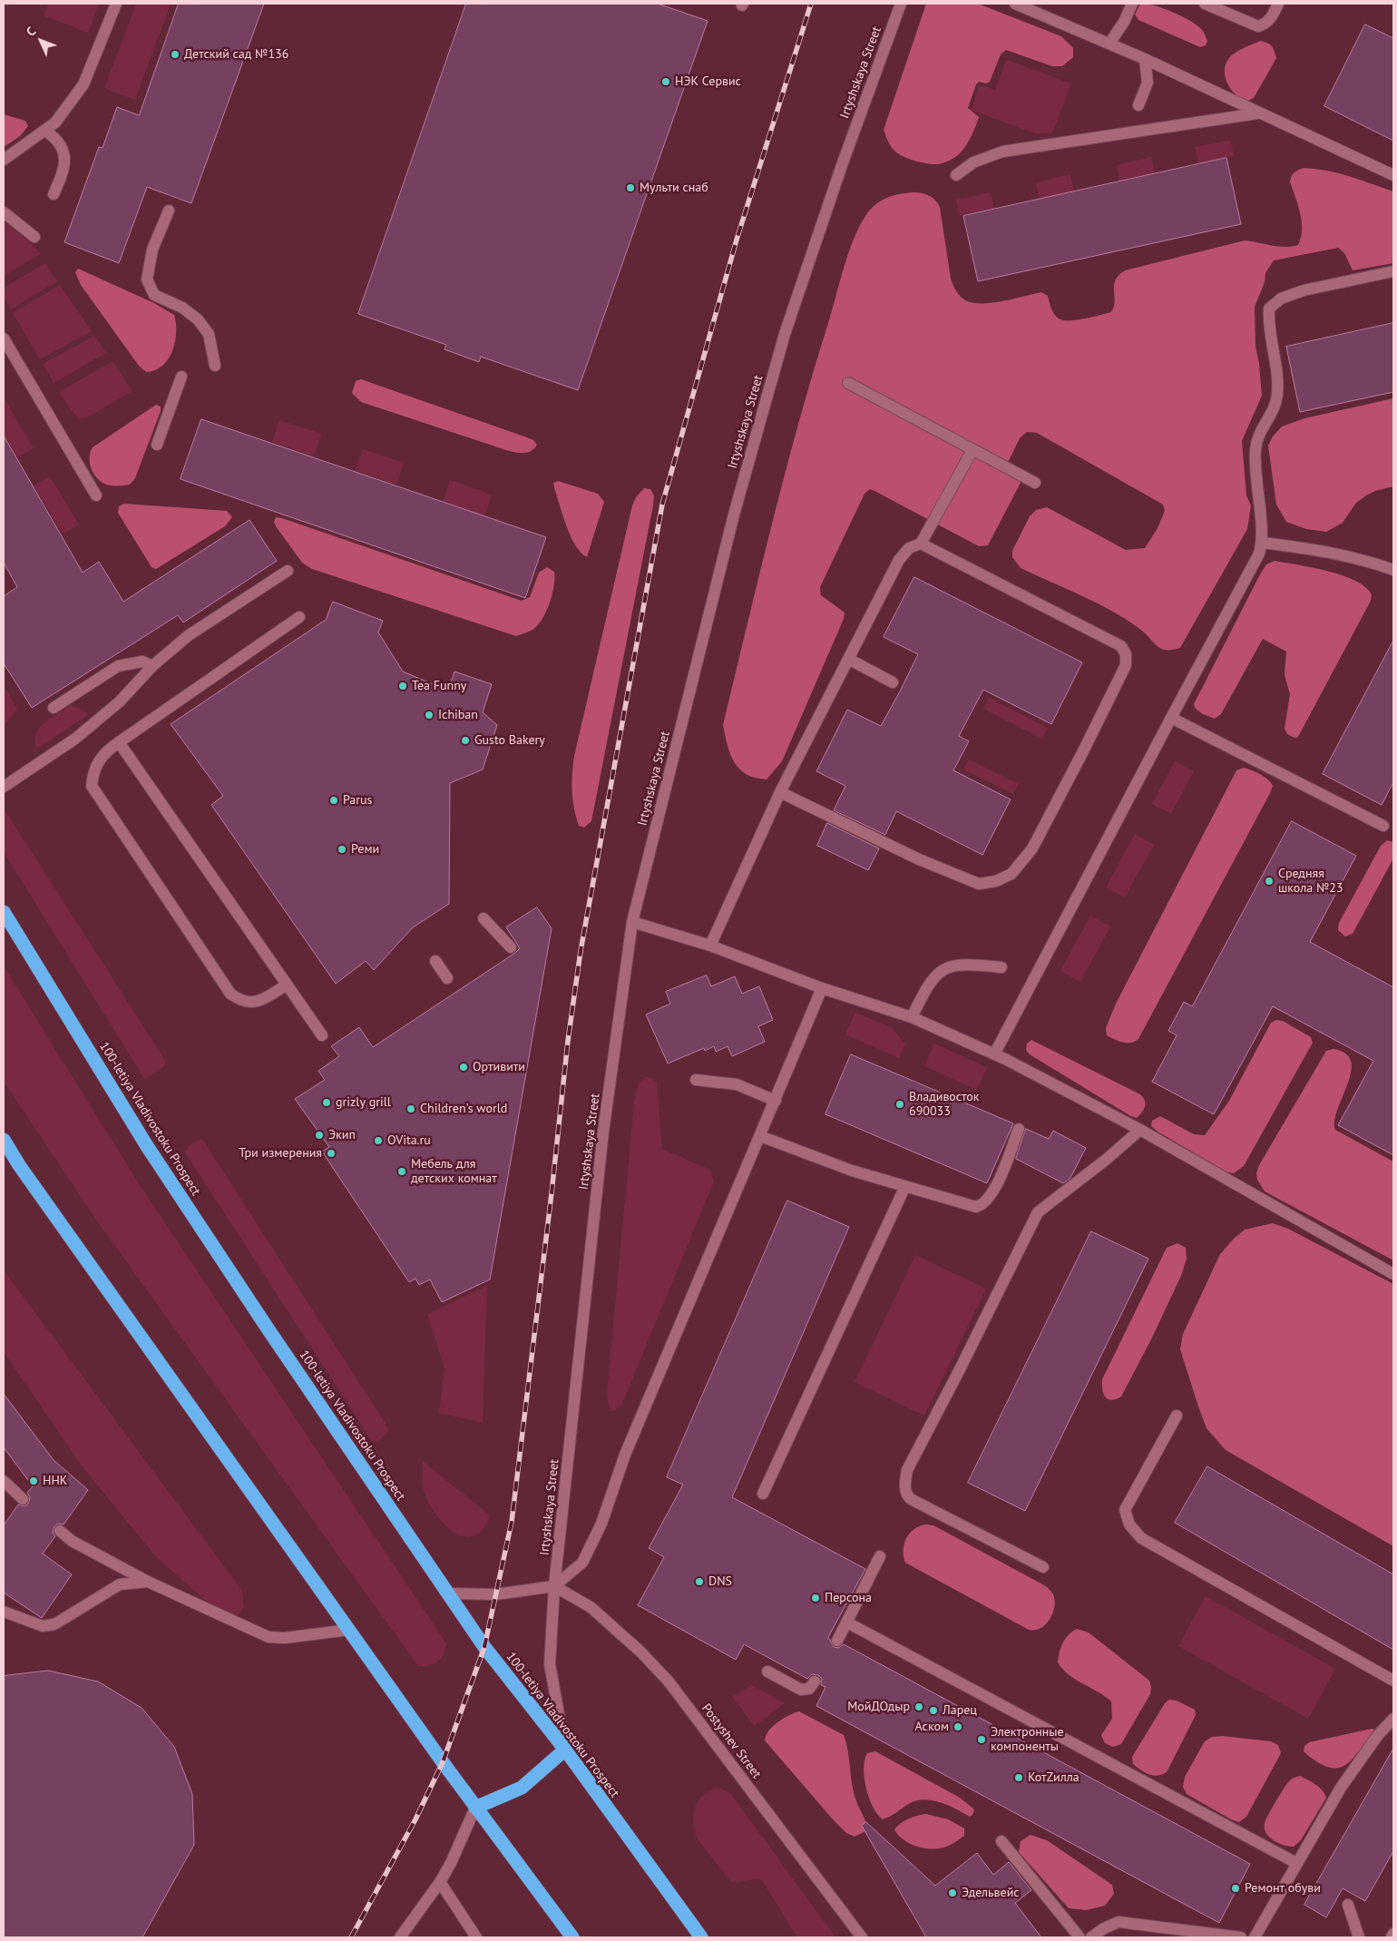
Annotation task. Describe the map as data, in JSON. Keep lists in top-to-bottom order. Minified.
{"streets":{"highway":["100-letiya Vladivostoku Prospect"],"main road":["Irtyshskaya Street","Postyshev Street"]},"crossings":[["Irtyshskaya Street","100-letiya Vladivostoku Prospect"],["Irtyshskaya Street","Postyshev Street"]],"places":["Детский сад №136","НЭК Сервис","Мульти снаб","Tea Funny","Ichiban","Gusto Bakery","Parus","Реми","Средняя школа №23","Ортивити","grizly grill","Владивосток 690033","Children's world","Экип","OVita.ru","Три измерения","Мебель для детских комнат","ННК","DNS","Персона","МойДОдыр","Ларец","Аском","Электронные компоненты","КотZилла","Ремонт обуви","Эдельвейс"],"north":"top left"}
